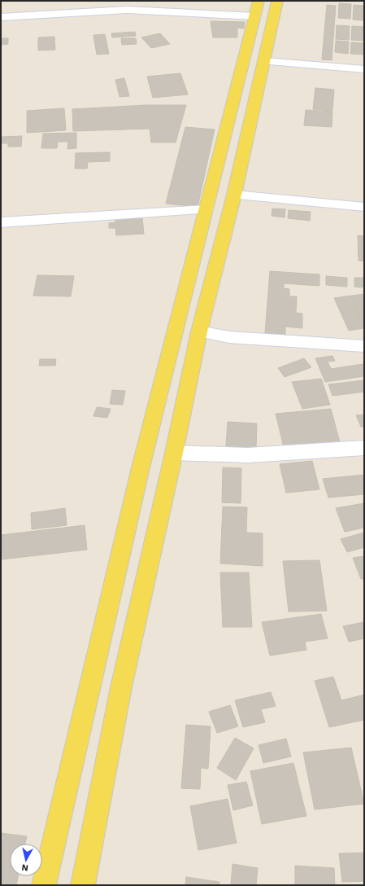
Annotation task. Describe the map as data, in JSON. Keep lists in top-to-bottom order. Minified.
{"north":"bottom"}
